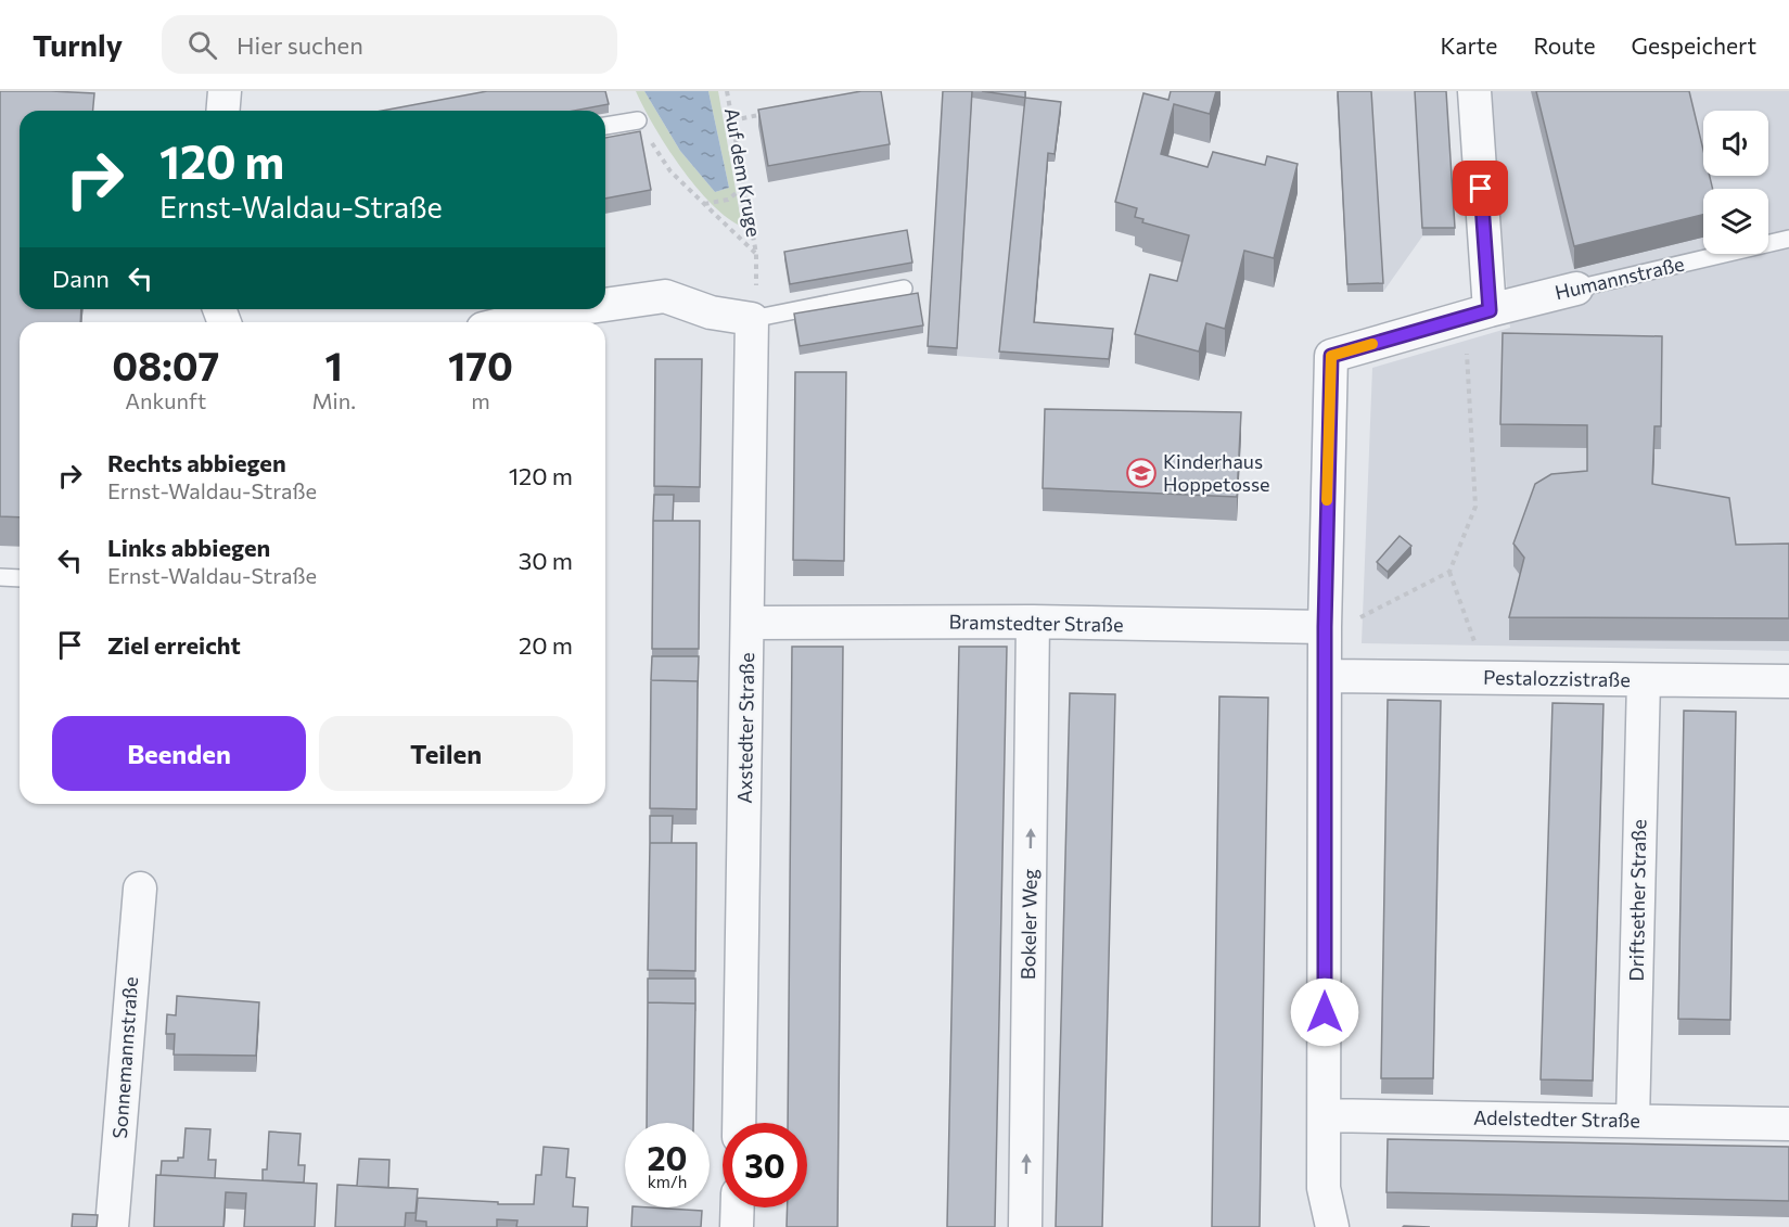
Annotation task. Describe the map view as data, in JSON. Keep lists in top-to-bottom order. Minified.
{"streets":{"street":["Humannstraße","Bramstedter Straße","Pestalozzistraße","Axstedter Straße","Driftsether Straße","Bokeler Weg","Sonnemannstraße","Adelstedter Straße"],"path":["Auf dem Kruge"]},"crossings":[["Auf dem Kruge","Axstedter Straße"],["Humannstraße","Bramstedter Straße"],["Bramstedter Straße","Axstedter Straße"],["Bramstedter Straße","Bokeler Weg"],["Pestalozzistraße","Driftsether Straße"],["Driftsether Straße","Adelstedter Straße"]],"one_way":["Bokeler Weg"],"places":{"school or university":["Kinderhaus Hoppetosse"]},"page":{"header":"Turnly","search":"Hier suchen","nav":["Karte","Route","Gespeichert"],"turn":["120 m","Ernst-Waldau-Straße"],"then":"Dann","eta":["08:07","Ankunft","1","Min.","170","m"],"list":[{"name":"Rechts abbiegen","note":"Ernst-Waldau-Straße","value":"120 m"},{"name":"Links abbiegen","note":"Ernst-Waldau-Straße","value":"30 m"},{"name":"Ziel erreicht","value":"20 m"}],"buttons":["Beenden","Teilen"],"speed":"20 km/h","limit":"30"}}
